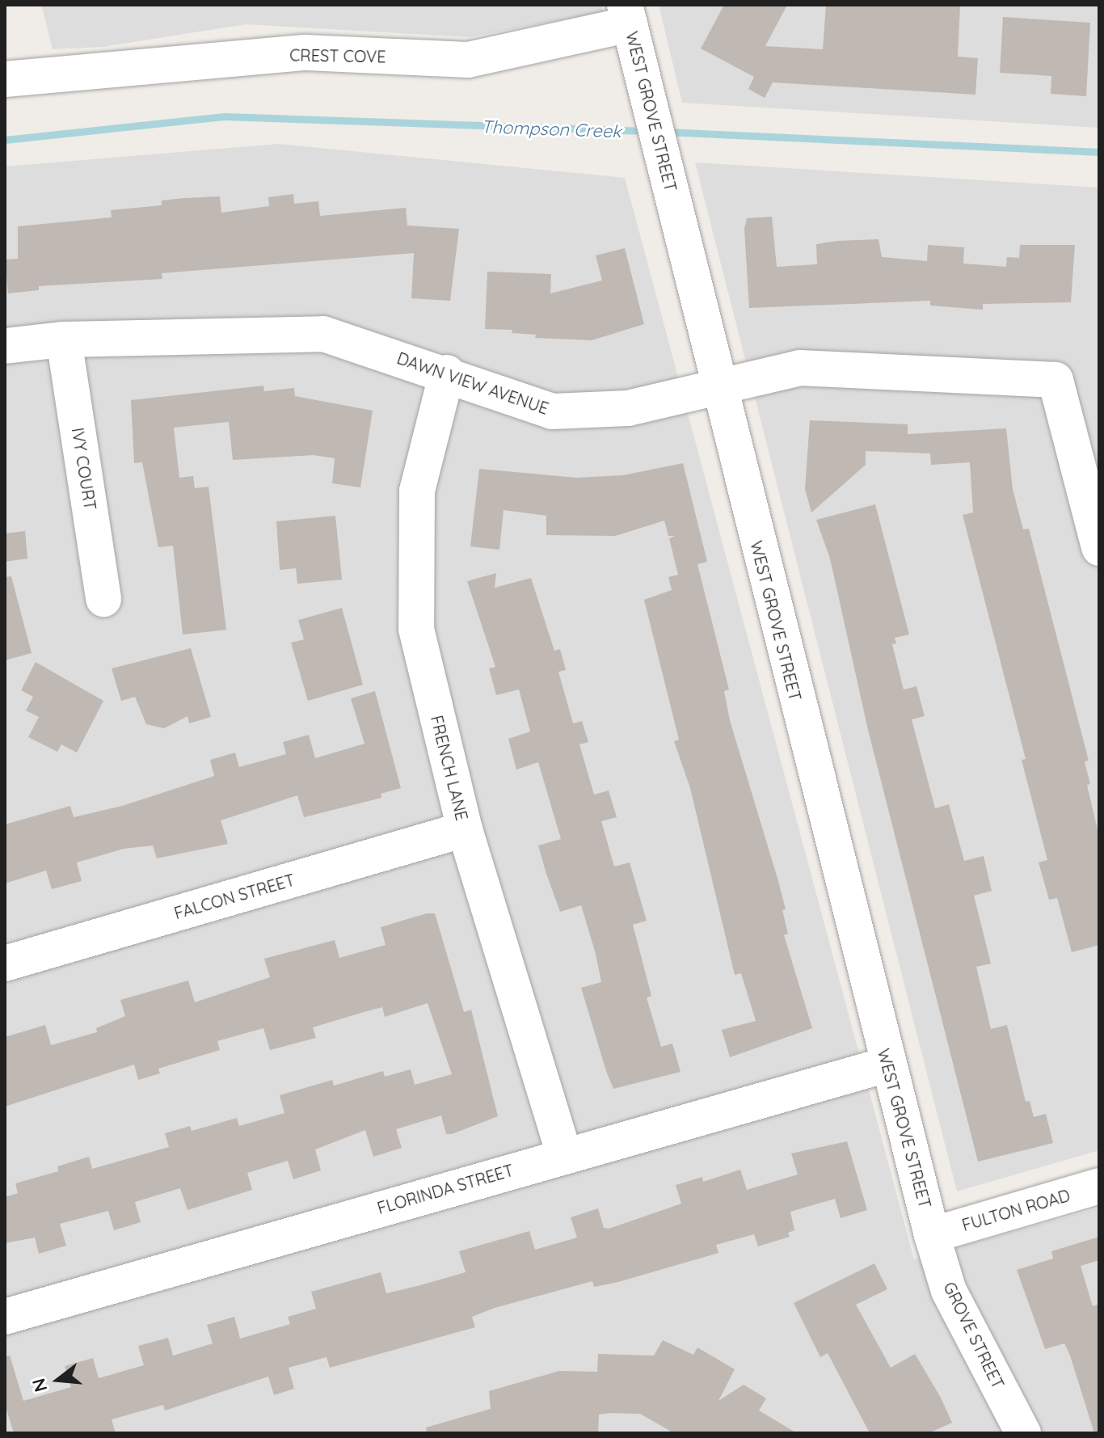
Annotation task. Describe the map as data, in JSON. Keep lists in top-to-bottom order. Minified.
{"streets":{"street":["CREST COVE","WEST GROVE STREET","DAWN VIEW AVENUE","IVY COURT","FRENCH LANE","FALCON STREET","FLORINDA STREET","FULTON ROAD","GROVE STREET"]},"crossings":[["CREST COVE","WEST GROVE STREET"],["WEST GROVE STREET","DAWN VIEW AVENUE"],["WEST GROVE STREET","FLORINDA STREET"],["WEST GROVE STREET","FULTON ROAD"],["WEST GROVE STREET","GROVE STREET"],["DAWN VIEW AVENUE","IVY COURT"],["DAWN VIEW AVENUE","FRENCH LANE"],["FRENCH LANE","FALCON STREET"],["FRENCH LANE","FLORINDA STREET"],["FULTON ROAD","GROVE STREET"]],"water":["Thompson Creek"],"north":"left"}
